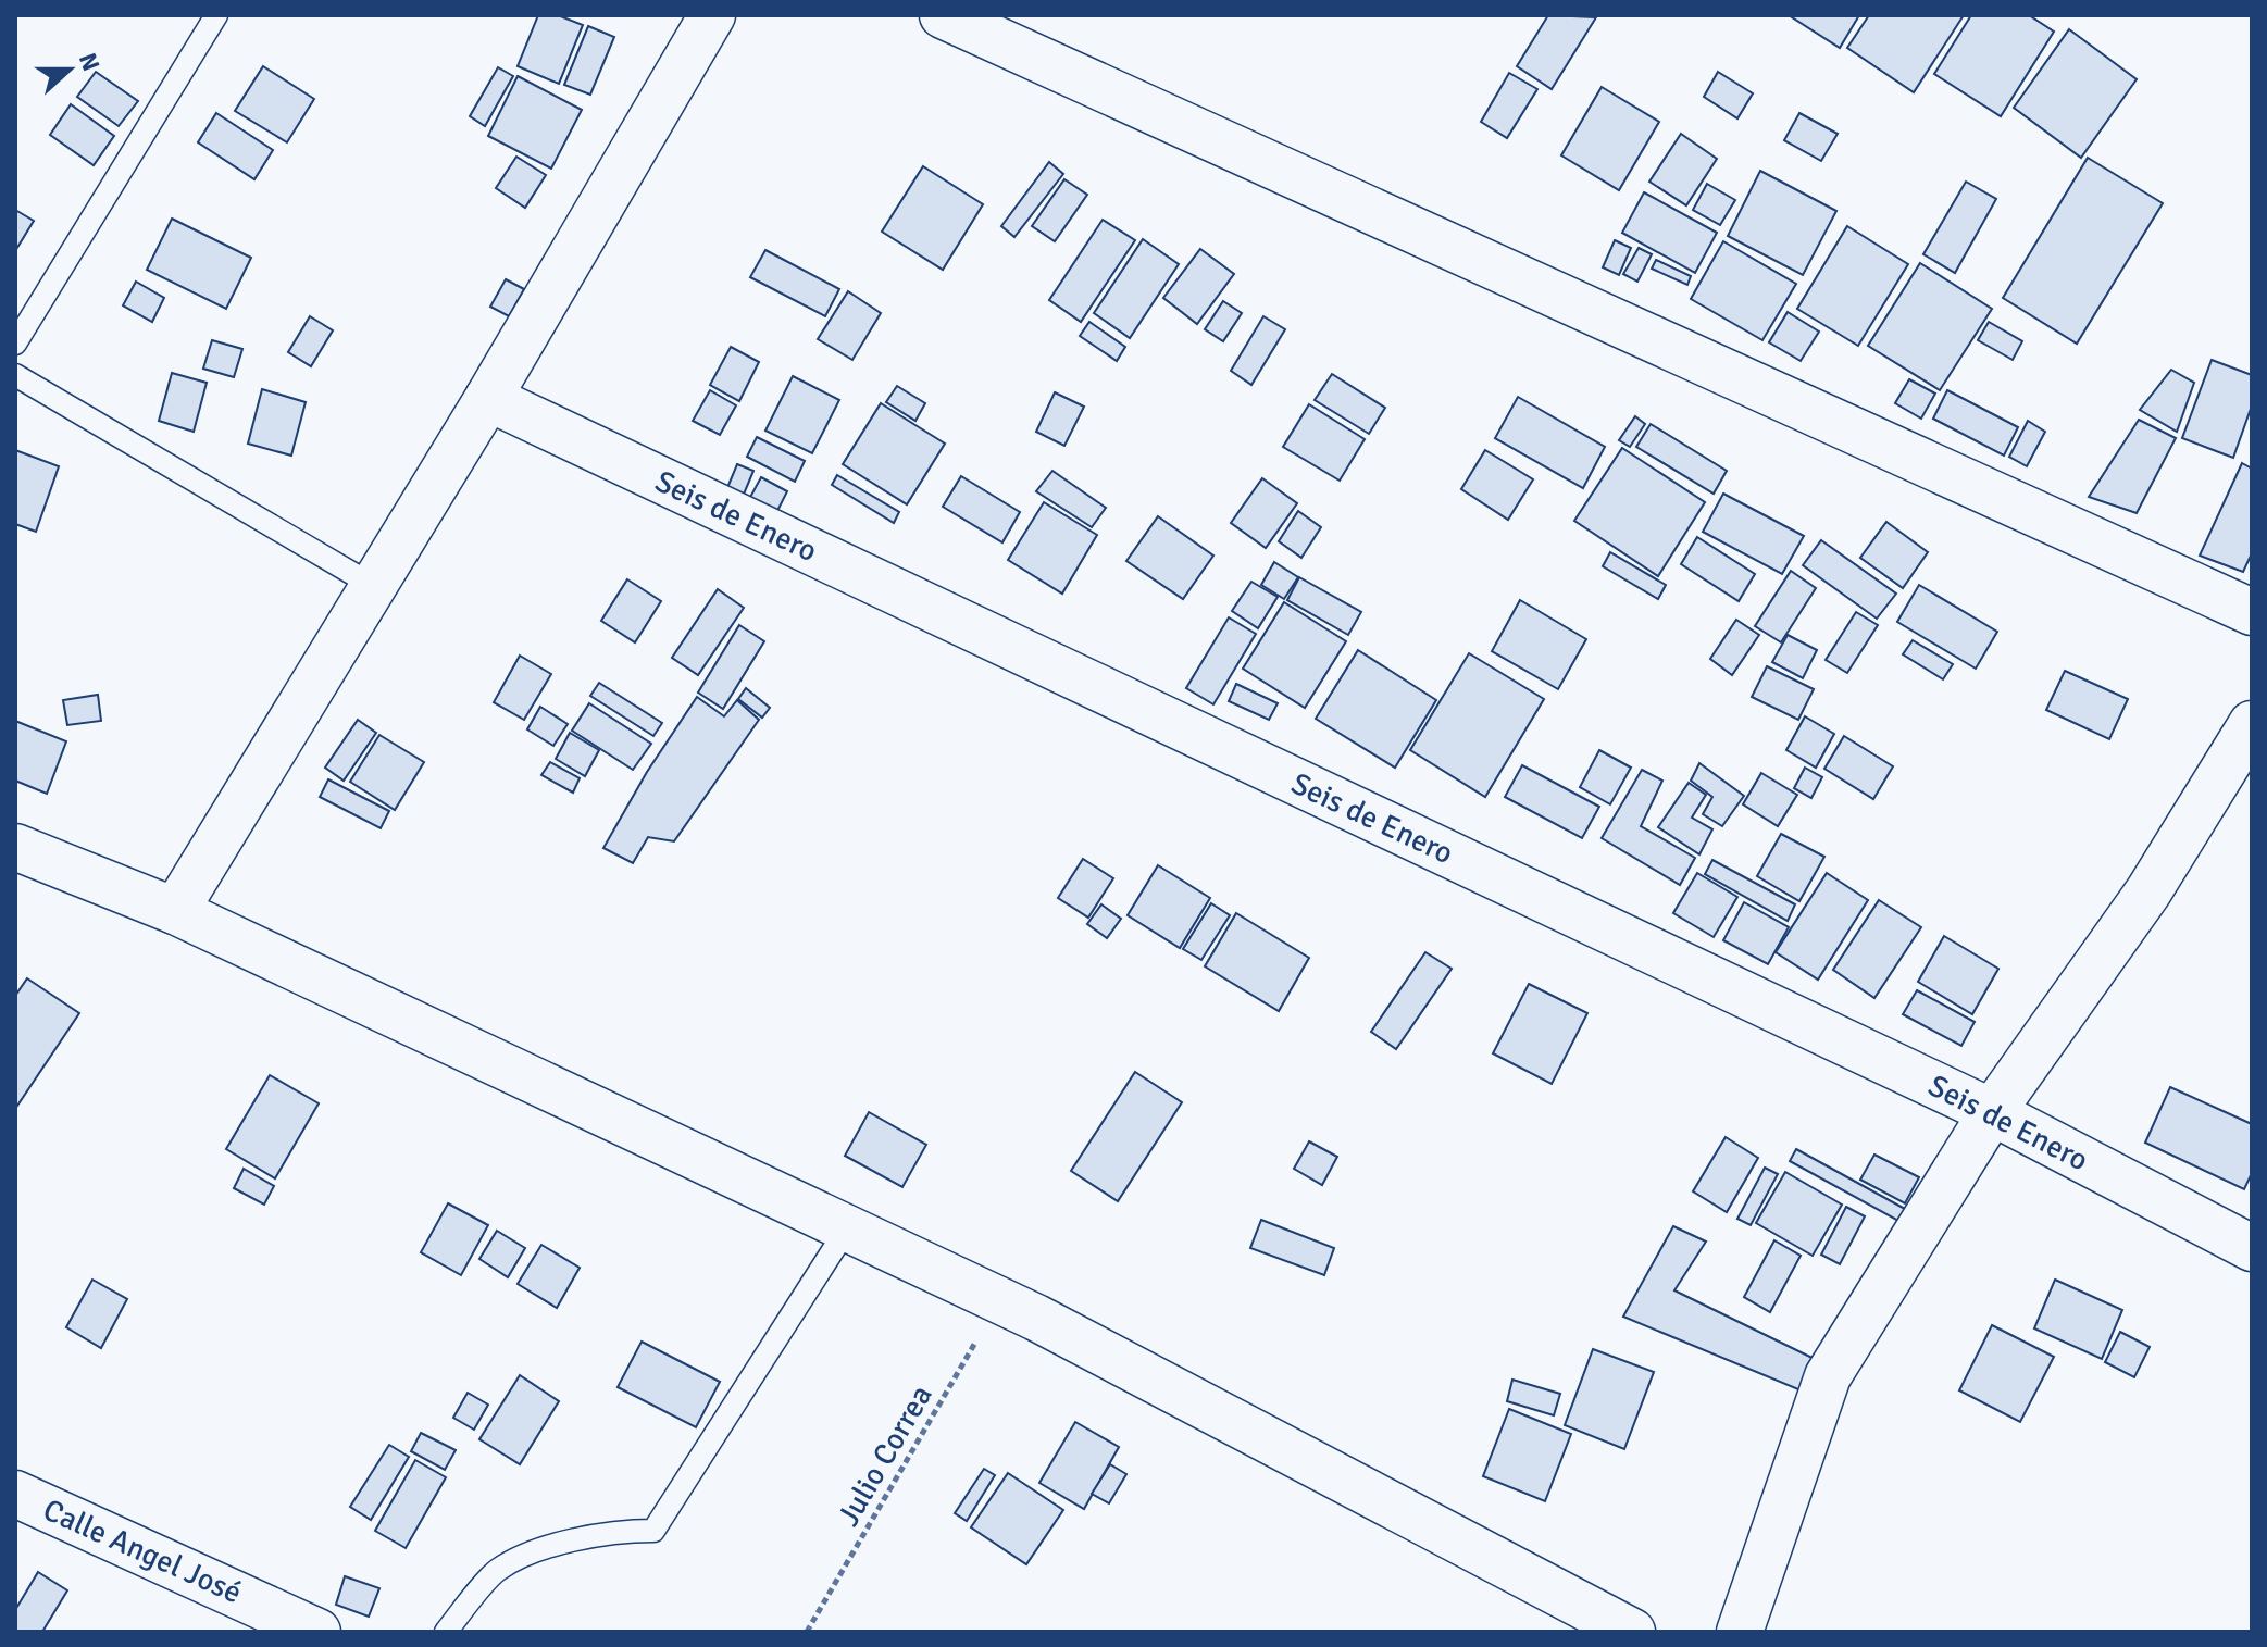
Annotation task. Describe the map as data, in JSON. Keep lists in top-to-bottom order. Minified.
{"streets":{"street":["Seis de Enero","Calle Angel José"],"path":["Julio Correa"]},"north":"right"}
